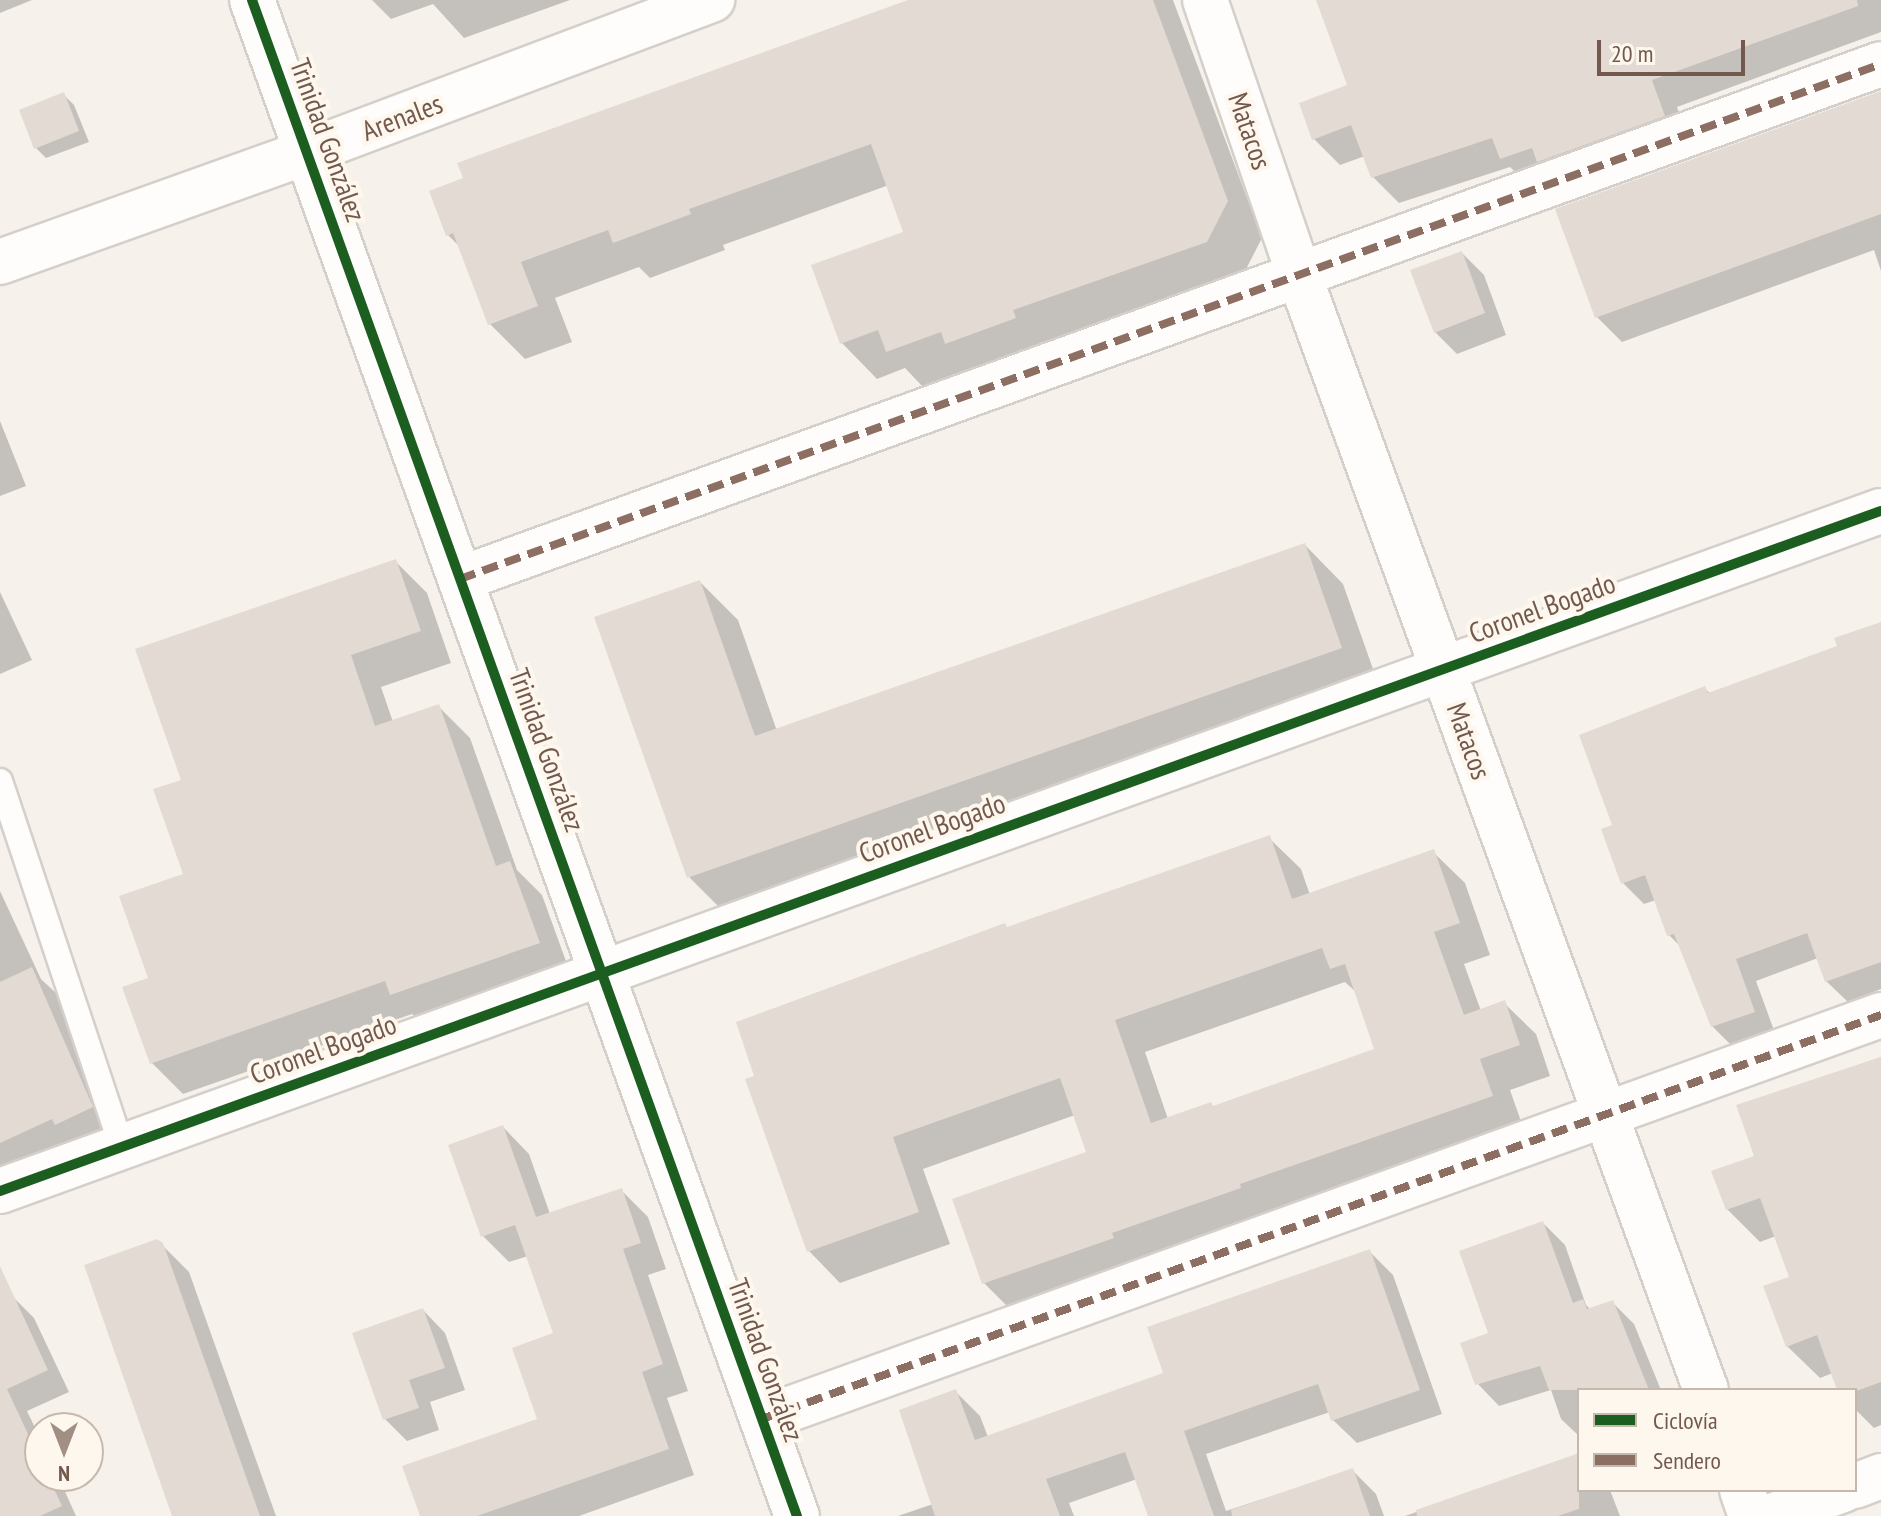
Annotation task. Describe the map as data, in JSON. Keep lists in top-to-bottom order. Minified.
{"streets":{"street":["Arenales","Matacos","Trinidad González","Coronel Bogado"]},"crossings":[["Arenales","Trinidad González"],["Matacos","Coronel Bogado"],["Trinidad González","Coronel Bogado"]],"legend":["Ciclovía","Sendero"],"scale_bar":"20 m","north":"bottom"}
